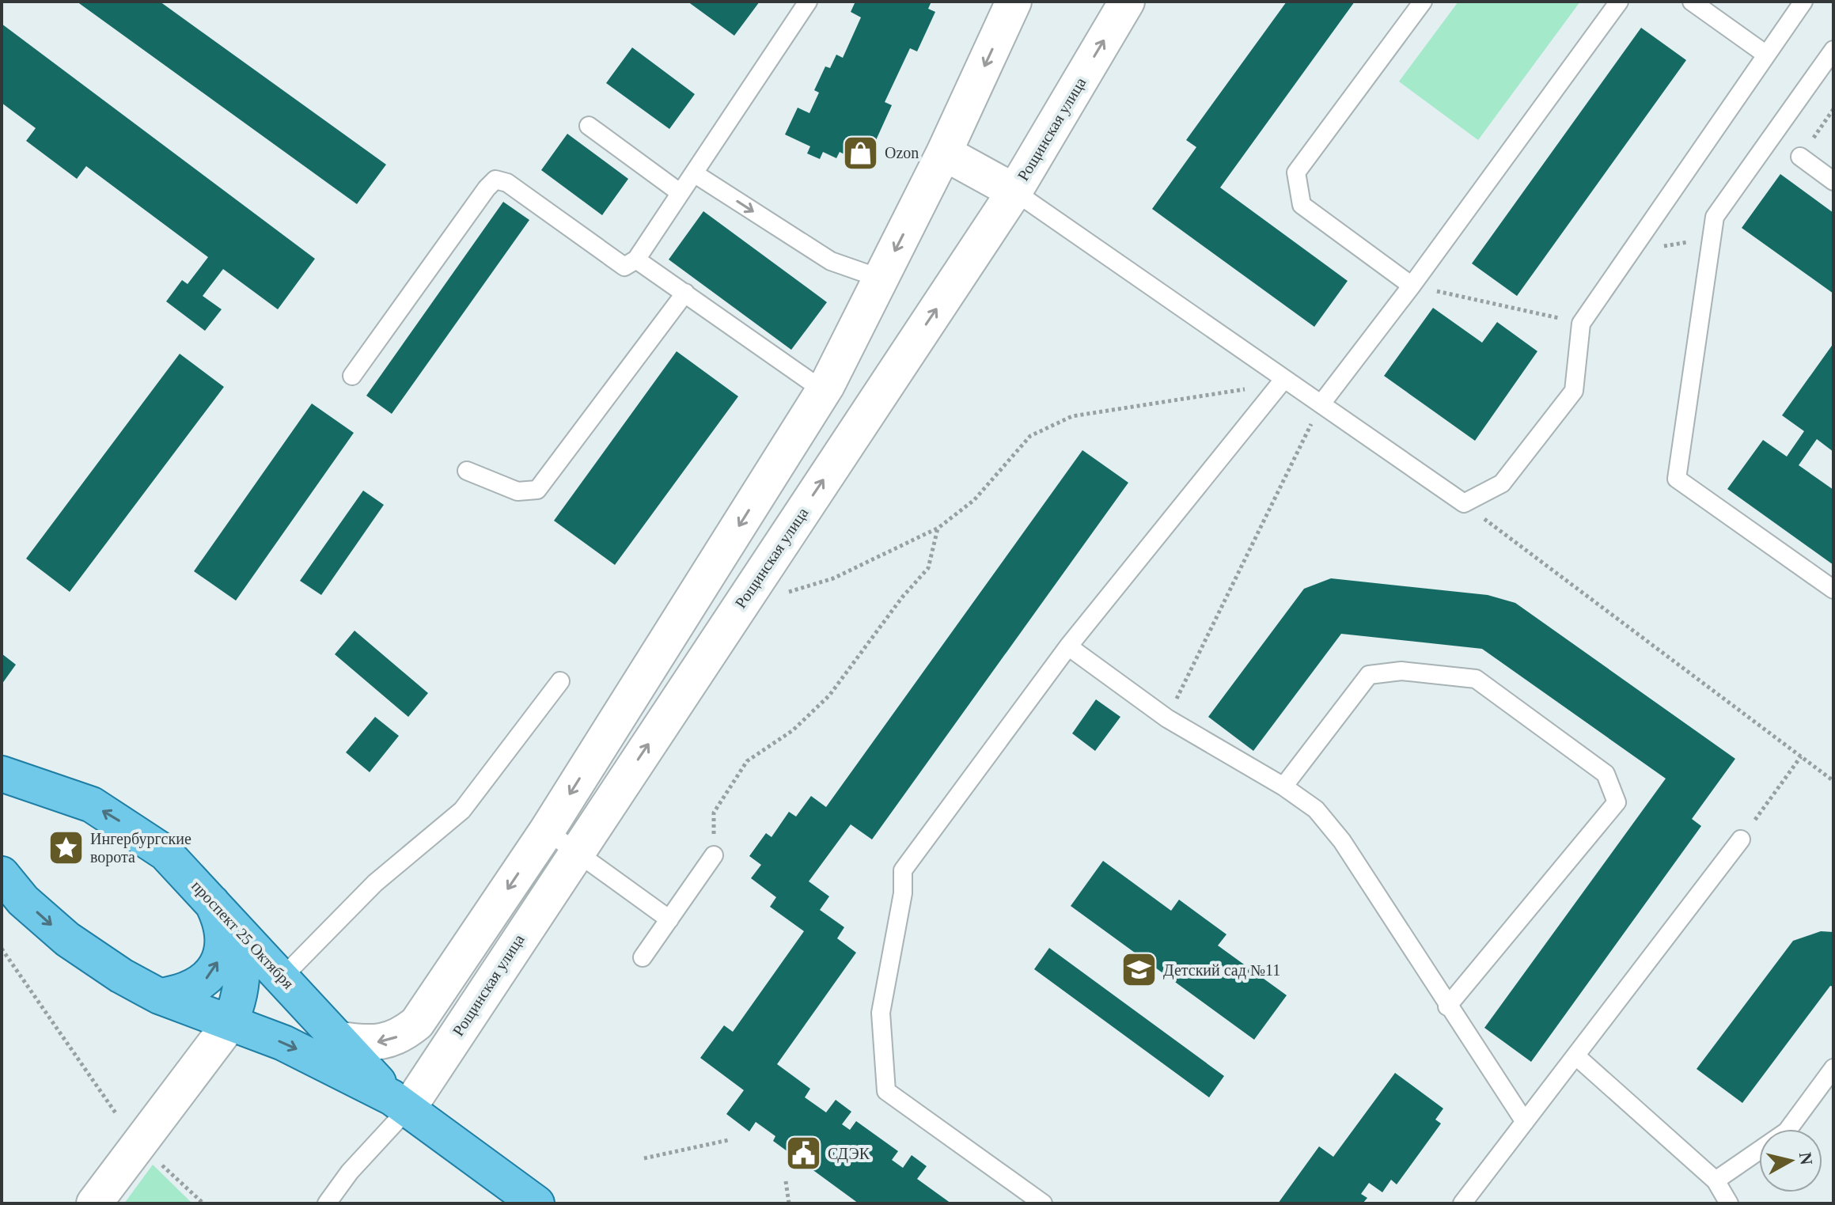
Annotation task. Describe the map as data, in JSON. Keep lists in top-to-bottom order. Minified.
{"streets":{"main road":["проспект 25 Октября"],"street":["Рощинская улица"]},"crossings":[["Рощинская улица","проспект 25 Октября"]],"places":{"shop":["Ozon"],"place":["Ингербургские ворота"],"school or university":["Детский сад №11"],"public building":["СДЭК"]},"north":"right"}
